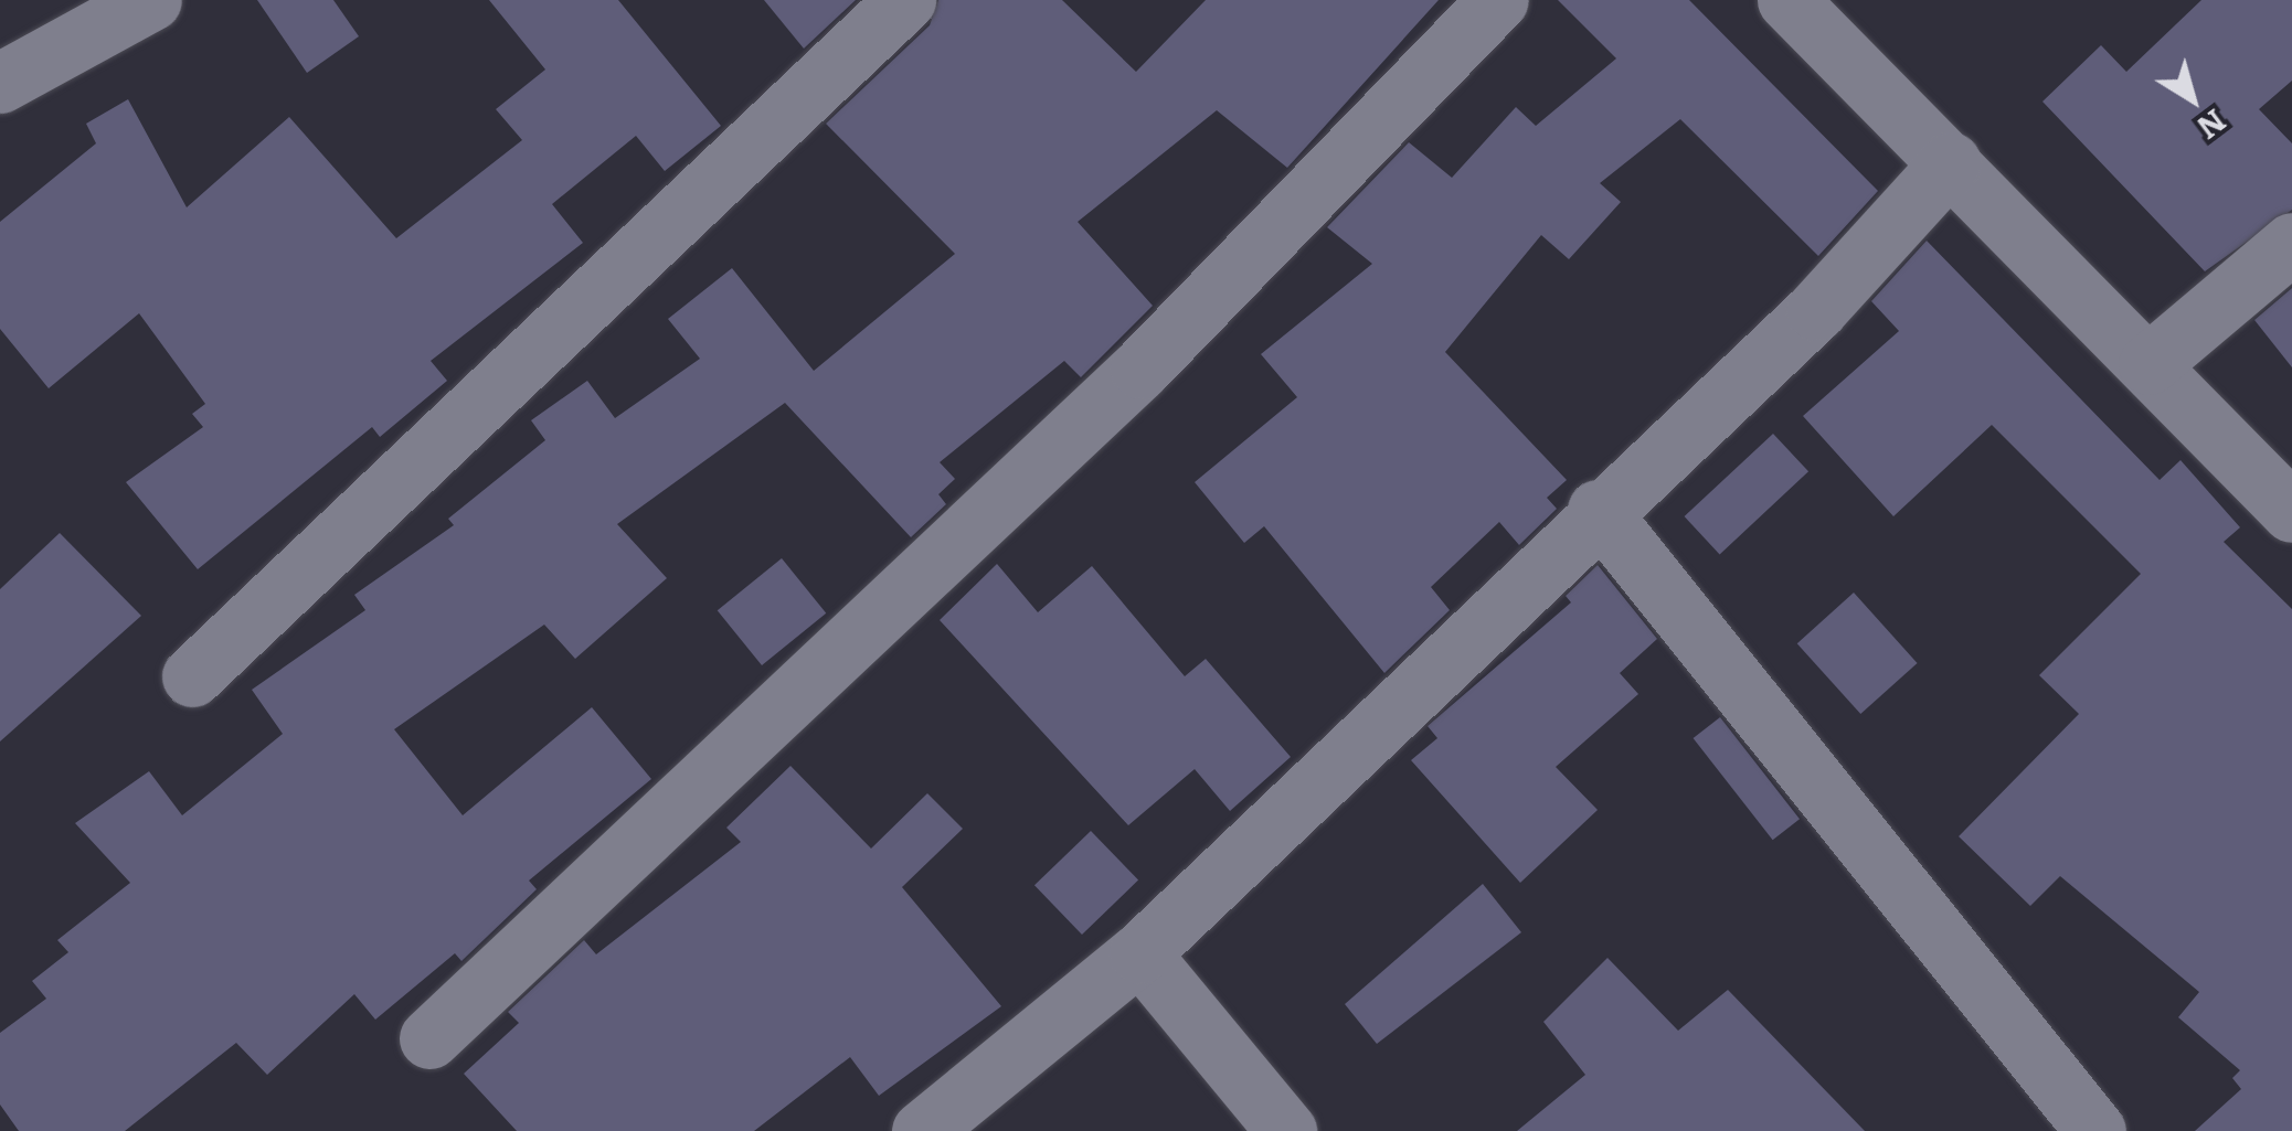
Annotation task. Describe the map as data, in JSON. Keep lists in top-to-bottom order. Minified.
{"north":"bottom right"}
